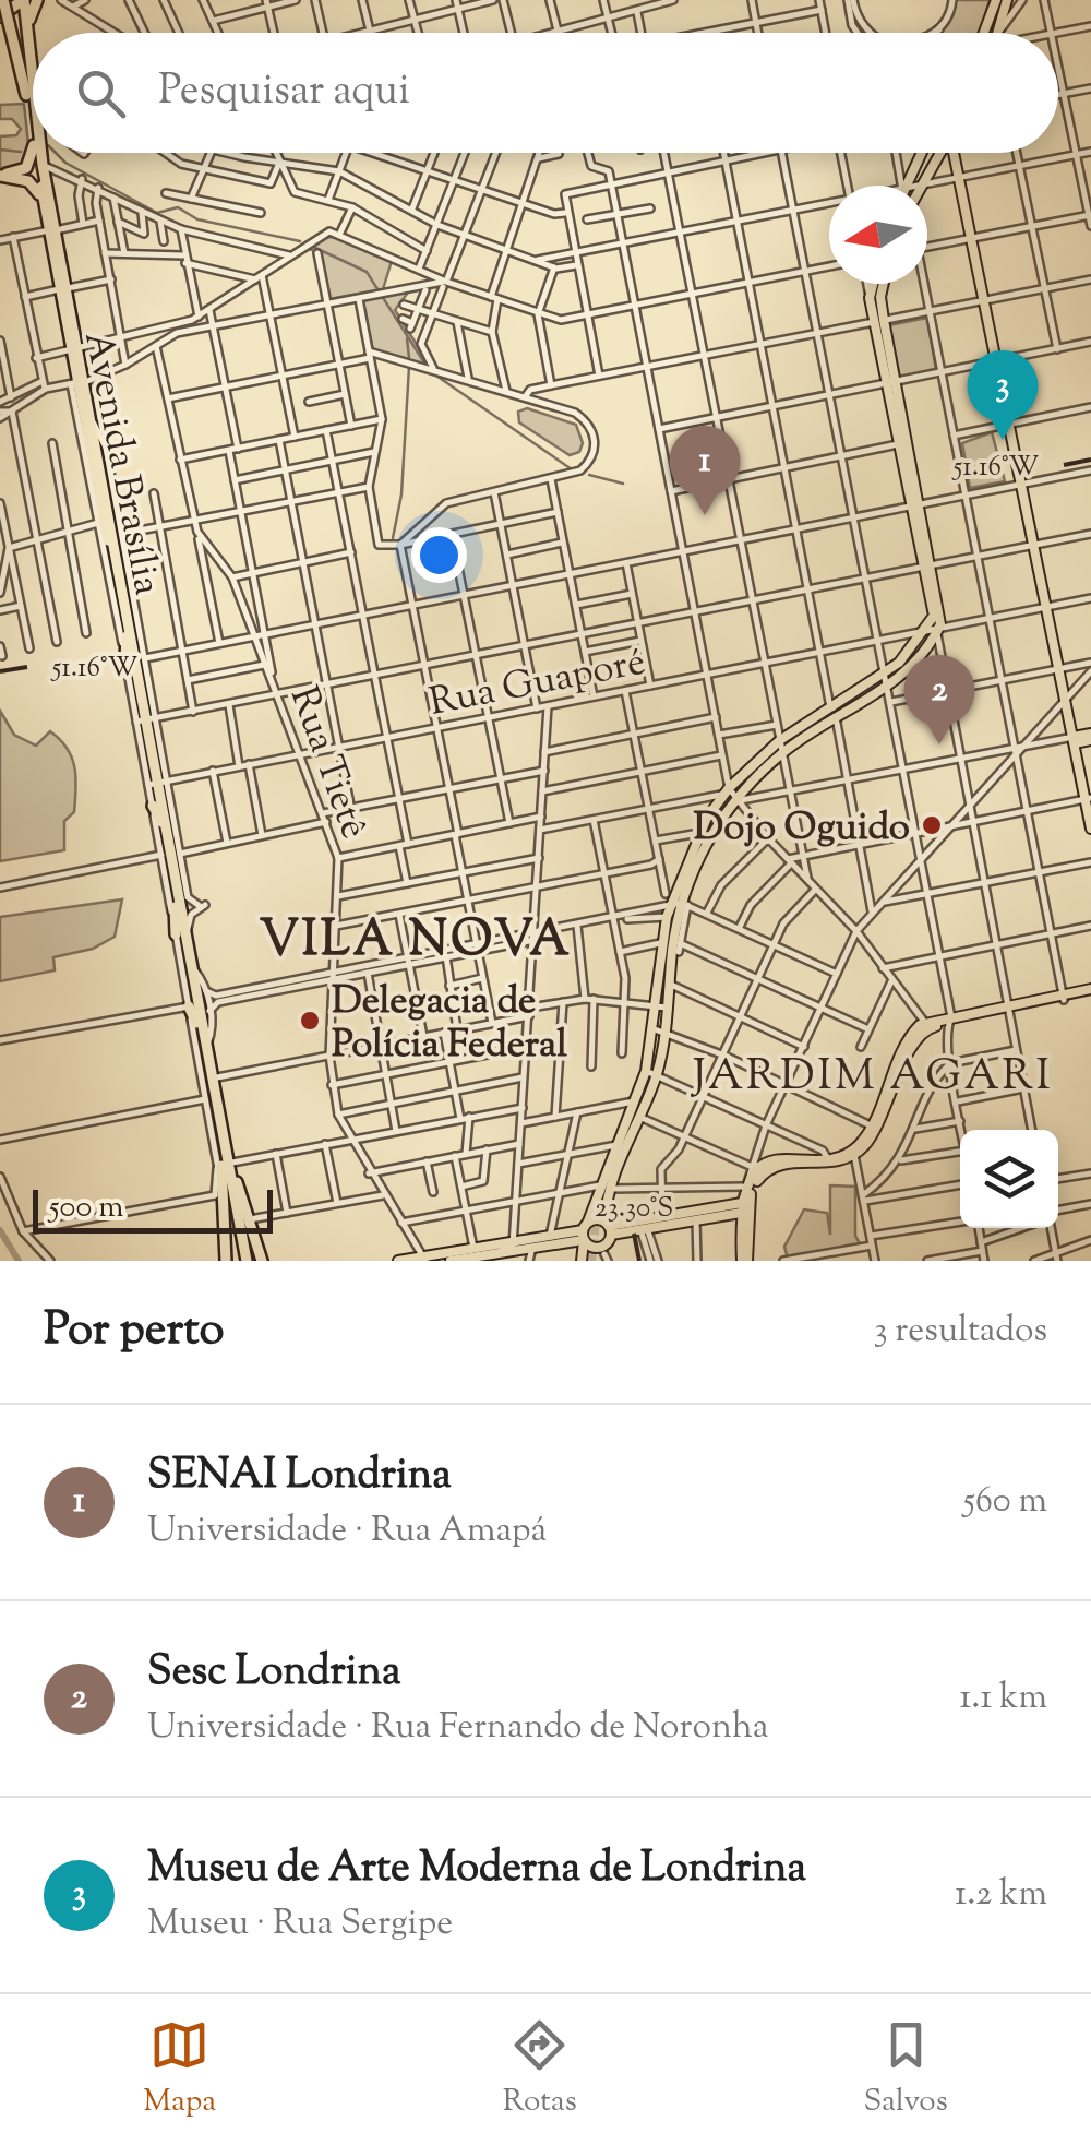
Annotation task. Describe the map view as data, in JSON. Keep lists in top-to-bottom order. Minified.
{"streets":{"highway":["Avenida Brasília"],"street":["Rua Guaporé","Rua Tietê"]},"crossings":[["Avenida Brasília","Rua Guaporé"],["Rua Guaporé","Rua Tietê"]],"districts":["VILA NOVA","JARDIM AGARI"],"places":["Dojo Oguido","Delegacia de Polícia Federal"],"scale_bar":"500 m","north":"left","page":{"search":"Pesquisar aqui","pins":["3","1","2"],"scale":"500 m","heading":["Por perto","3 resultados"],"list":[{"mark":"1","name":"SENAI Londrina","note":"Universidade · Rua Amapá","value":"560 m"},{"mark":"2","name":"Sesc Londrina","note":"Universidade · Rua Fernando de Noronha","value":"1.1 km"},{"mark":"3","name":"Museu de Arte Moderna de Londrina","note":"Museu · Rua Sergipe","value":"1.2 km"}],"nav":["Mapa","Rotas","Salvos"]},"coordinates":["51.16°W","23.30°S"]}
